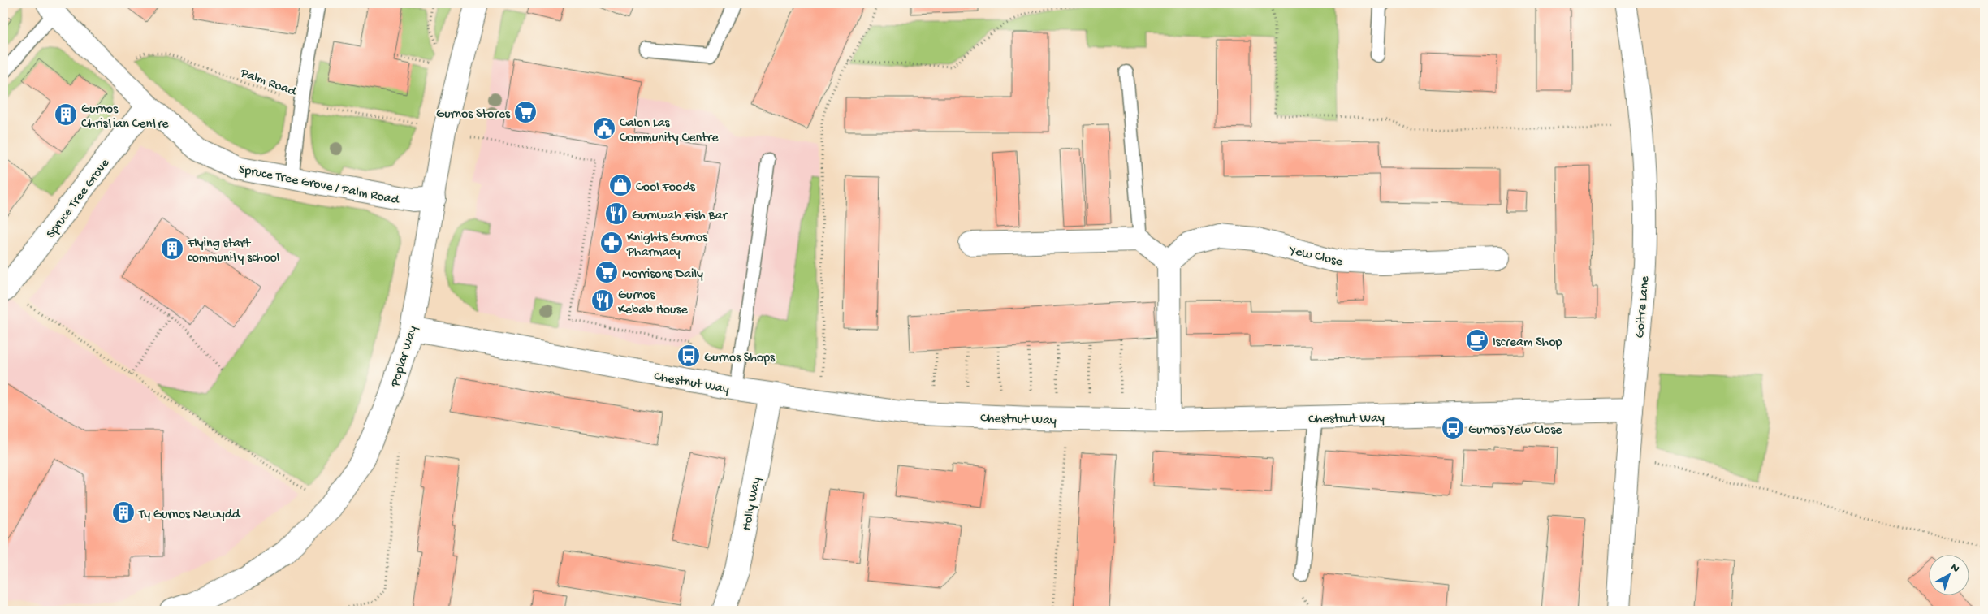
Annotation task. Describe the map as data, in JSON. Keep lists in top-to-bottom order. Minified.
{"streets":{"street":["Spruce Tree Grove / Palm Road","Spruce Tree Grove","Yew Close","Goitre Lane","Poplar Way","Chestnut Way","Holly Way"],"path":["Palm Road"]},"crossings":[["Palm Road","Spruce Tree Grove / Palm Road"],["Spruce Tree Grove / Palm Road","Spruce Tree Grove"],["Spruce Tree Grove / Palm Road","Poplar Way"],["Goitre Lane","Chestnut Way"],["Poplar Way","Chestnut Way"],["Chestnut Way","Holly Way"]],"places":{"supermarket":["Gurnos Stores","Morrisons Daily"],"building":["Gurnos Christian Centre","Flying start community school","Ty Gurnos Newydd"],"public building":["Calon Las Community Centre"],"shop":["Cool Foods"],"restaurant":["Gurnwah Fish Bar","Gurnos Kebab House"],"pharmacy":["Knights Gurnos Pharmacy"],"cafe":["Iscream Shop"],"bus stop":["Gurnos Shops","Gurnos Yew Close"]},"north":"top right"}
